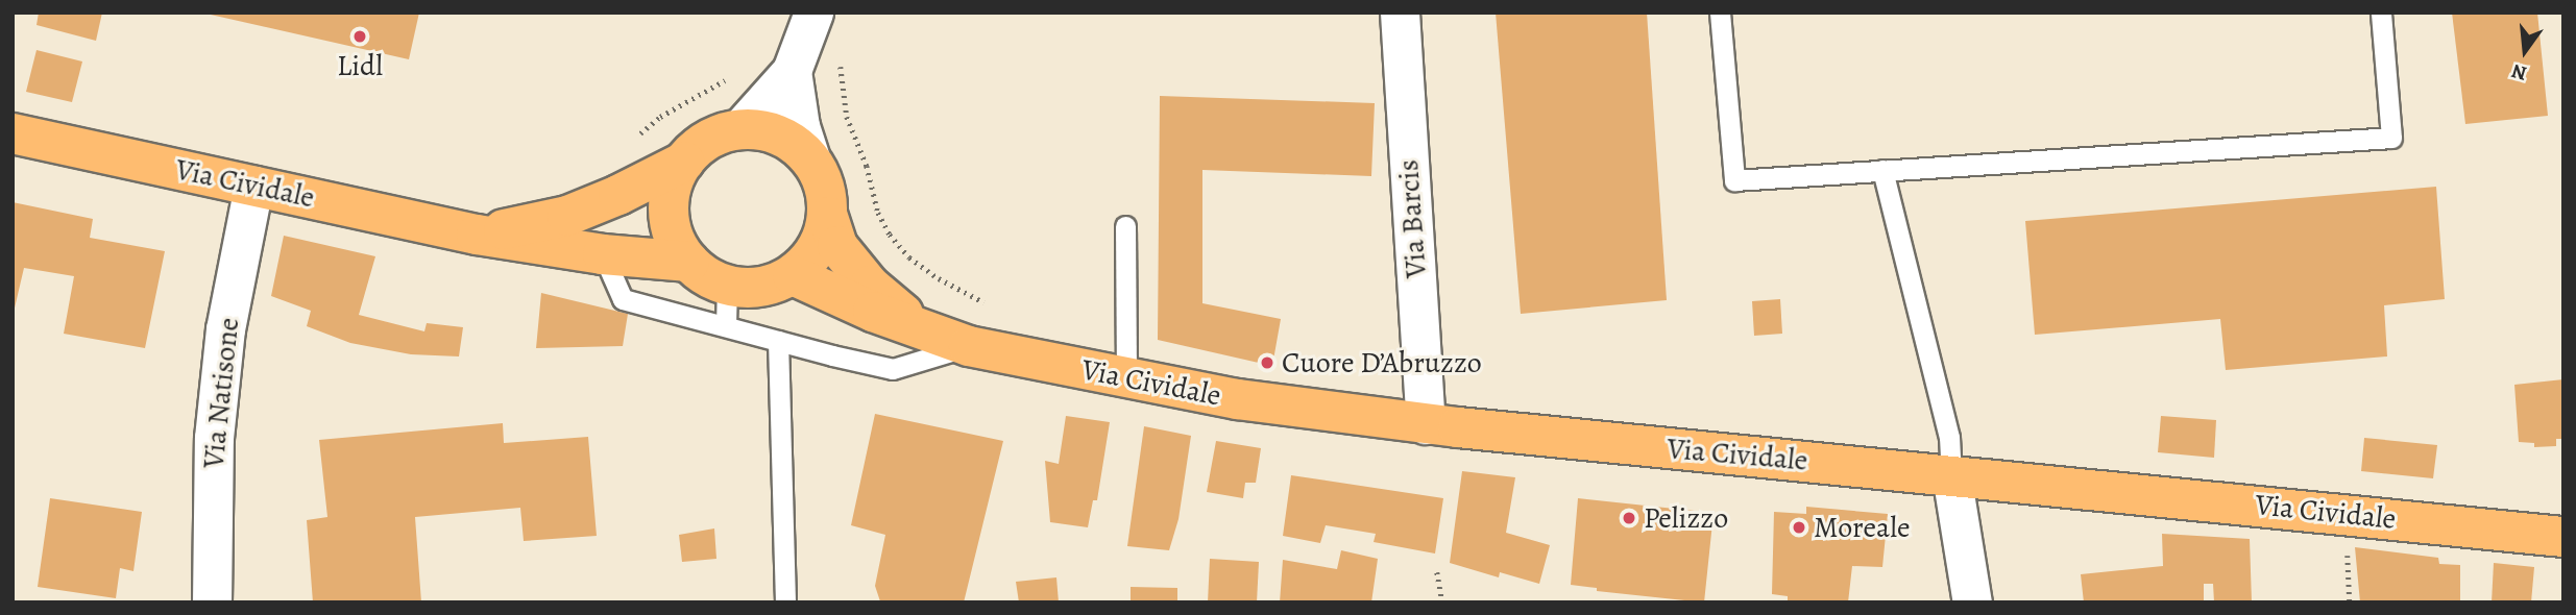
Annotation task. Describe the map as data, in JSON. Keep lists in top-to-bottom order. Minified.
{"streets":{"main road":["Via Cividale"],"street":["Via Barcis","Via Natisone"]},"crossings":[["Via Cividale","Via Barcis"],["Via Cividale","Via Natisone"]],"places":["Lidl","Cuore D’Abruzzo","Pelizzo","Moreale"],"north":"bottom"}
